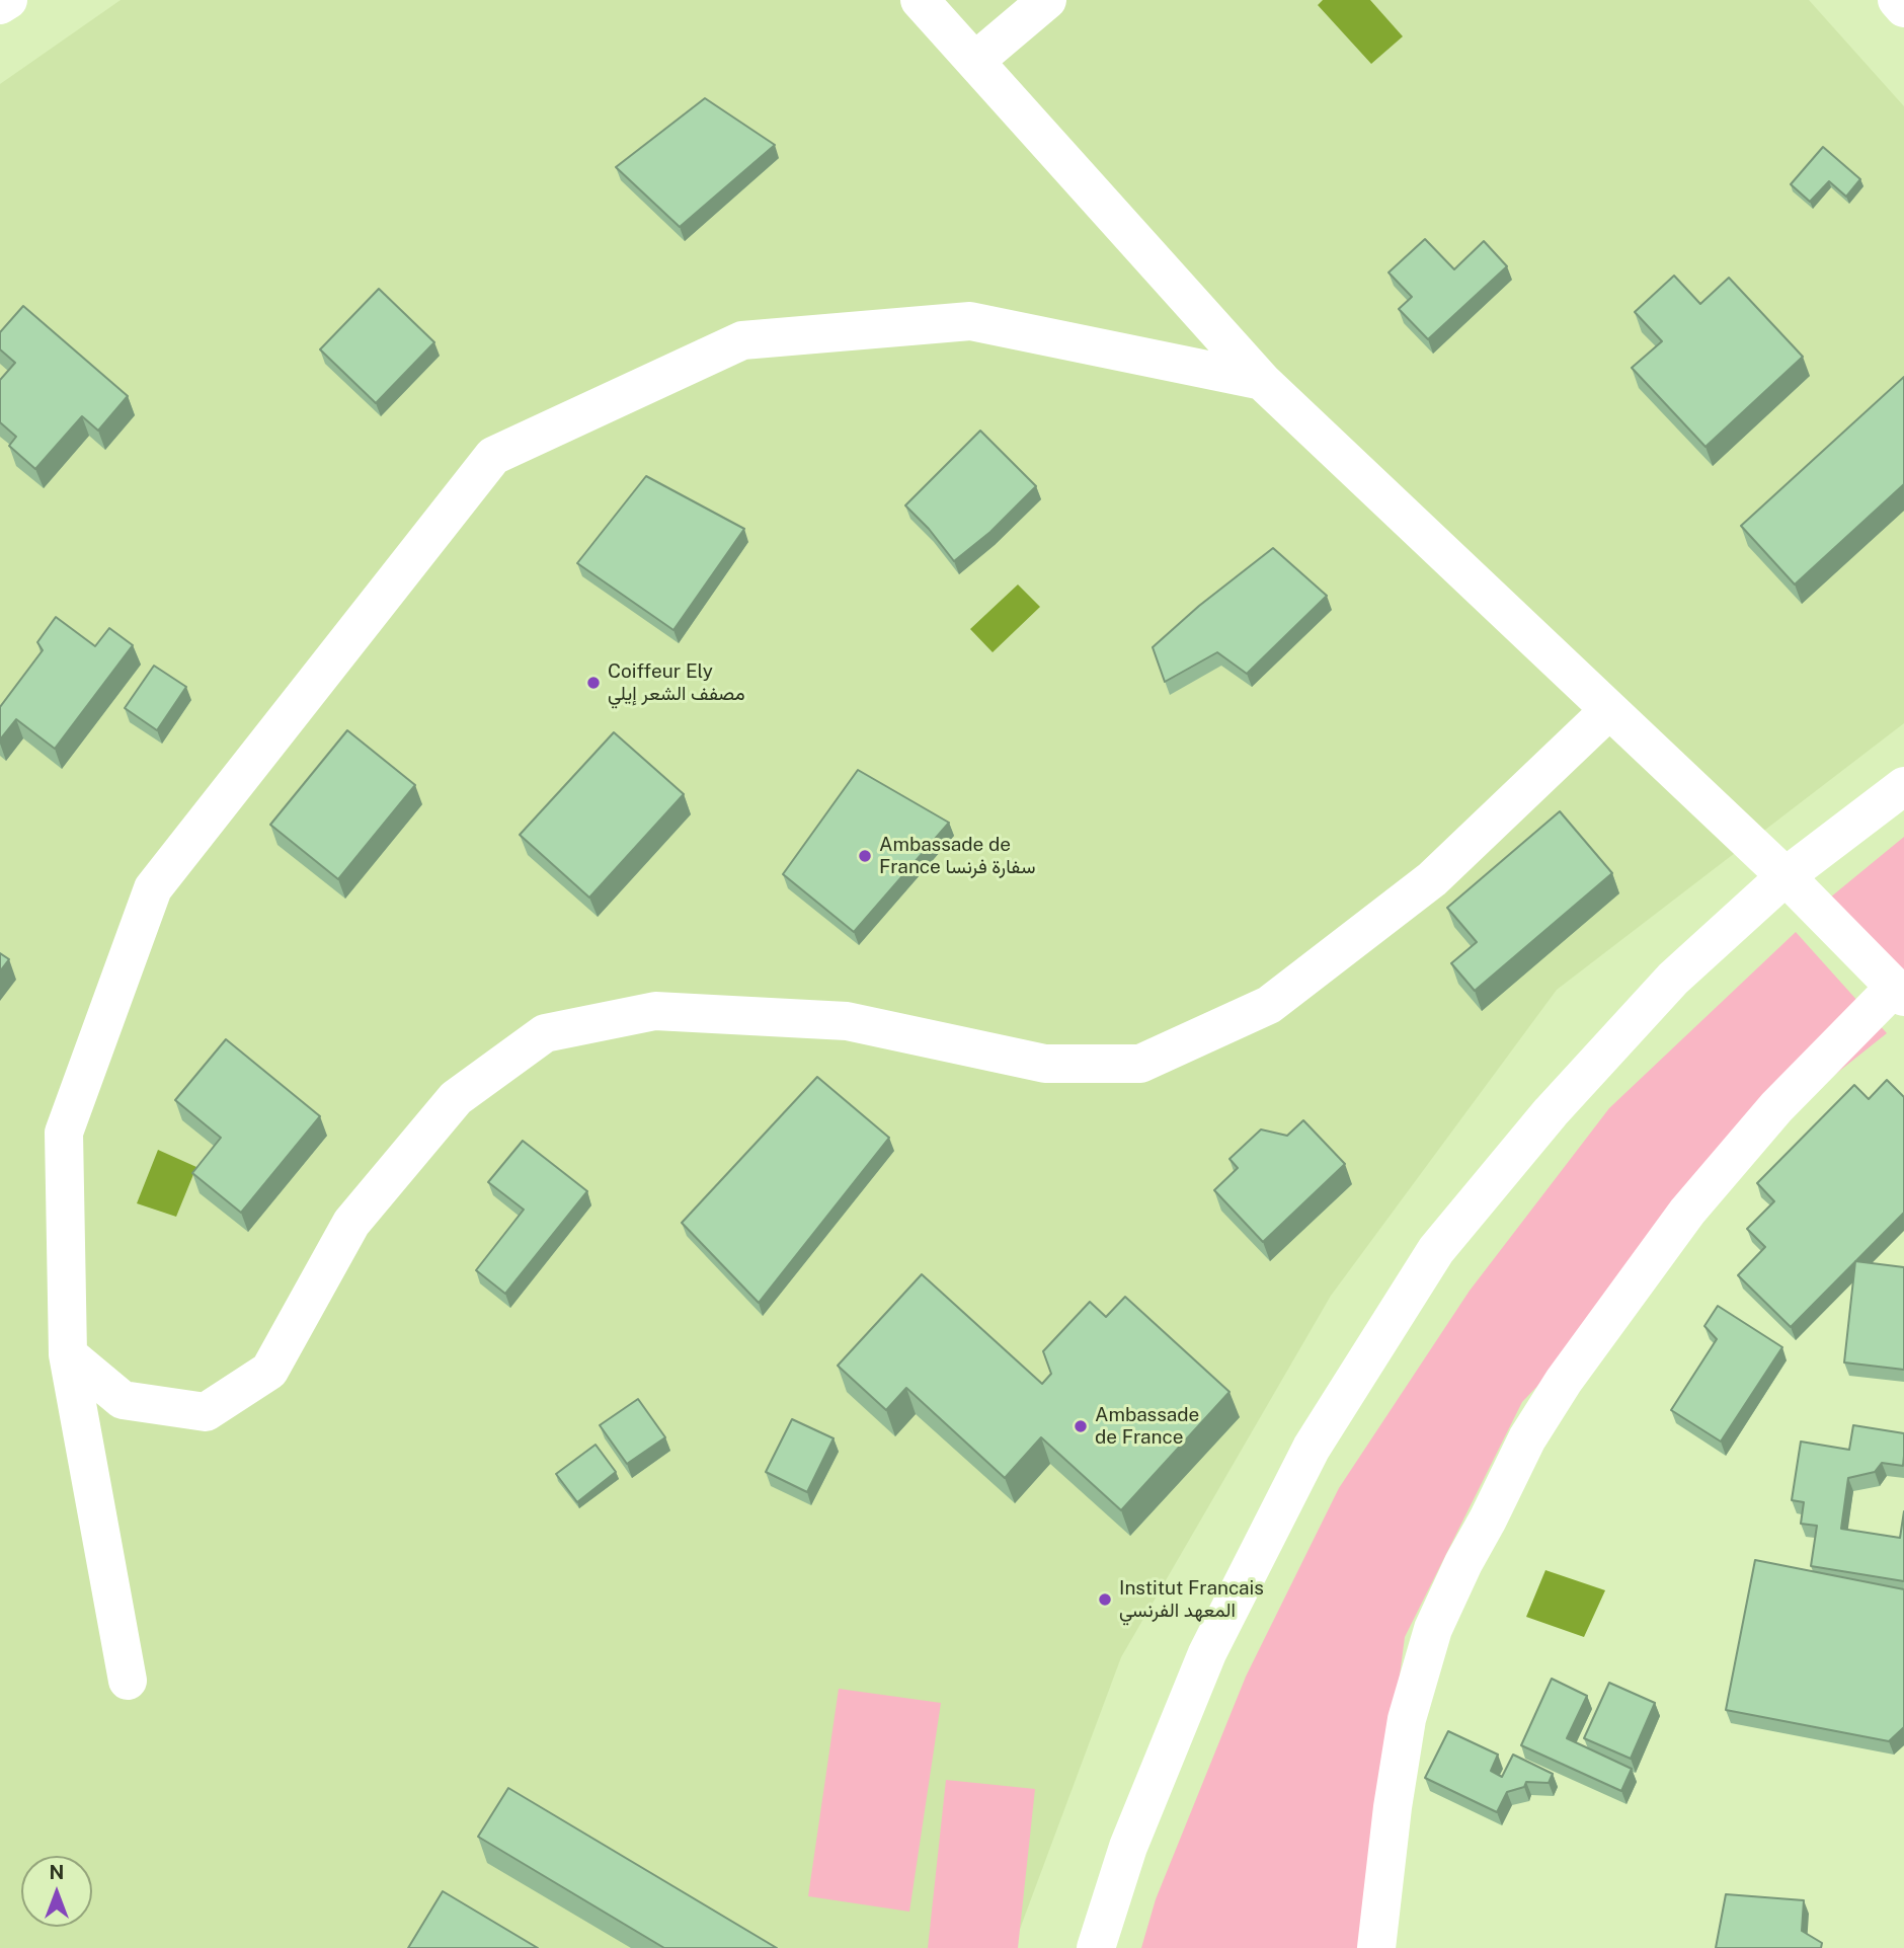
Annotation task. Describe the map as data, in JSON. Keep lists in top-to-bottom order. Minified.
{"places":["Coiffeur Ely مصفف الشعر إيلي","Ambassade de France سفارة فرنسا","Ambassade de France","Institut Francais المعهد الفرنسي"],"north":"top"}
